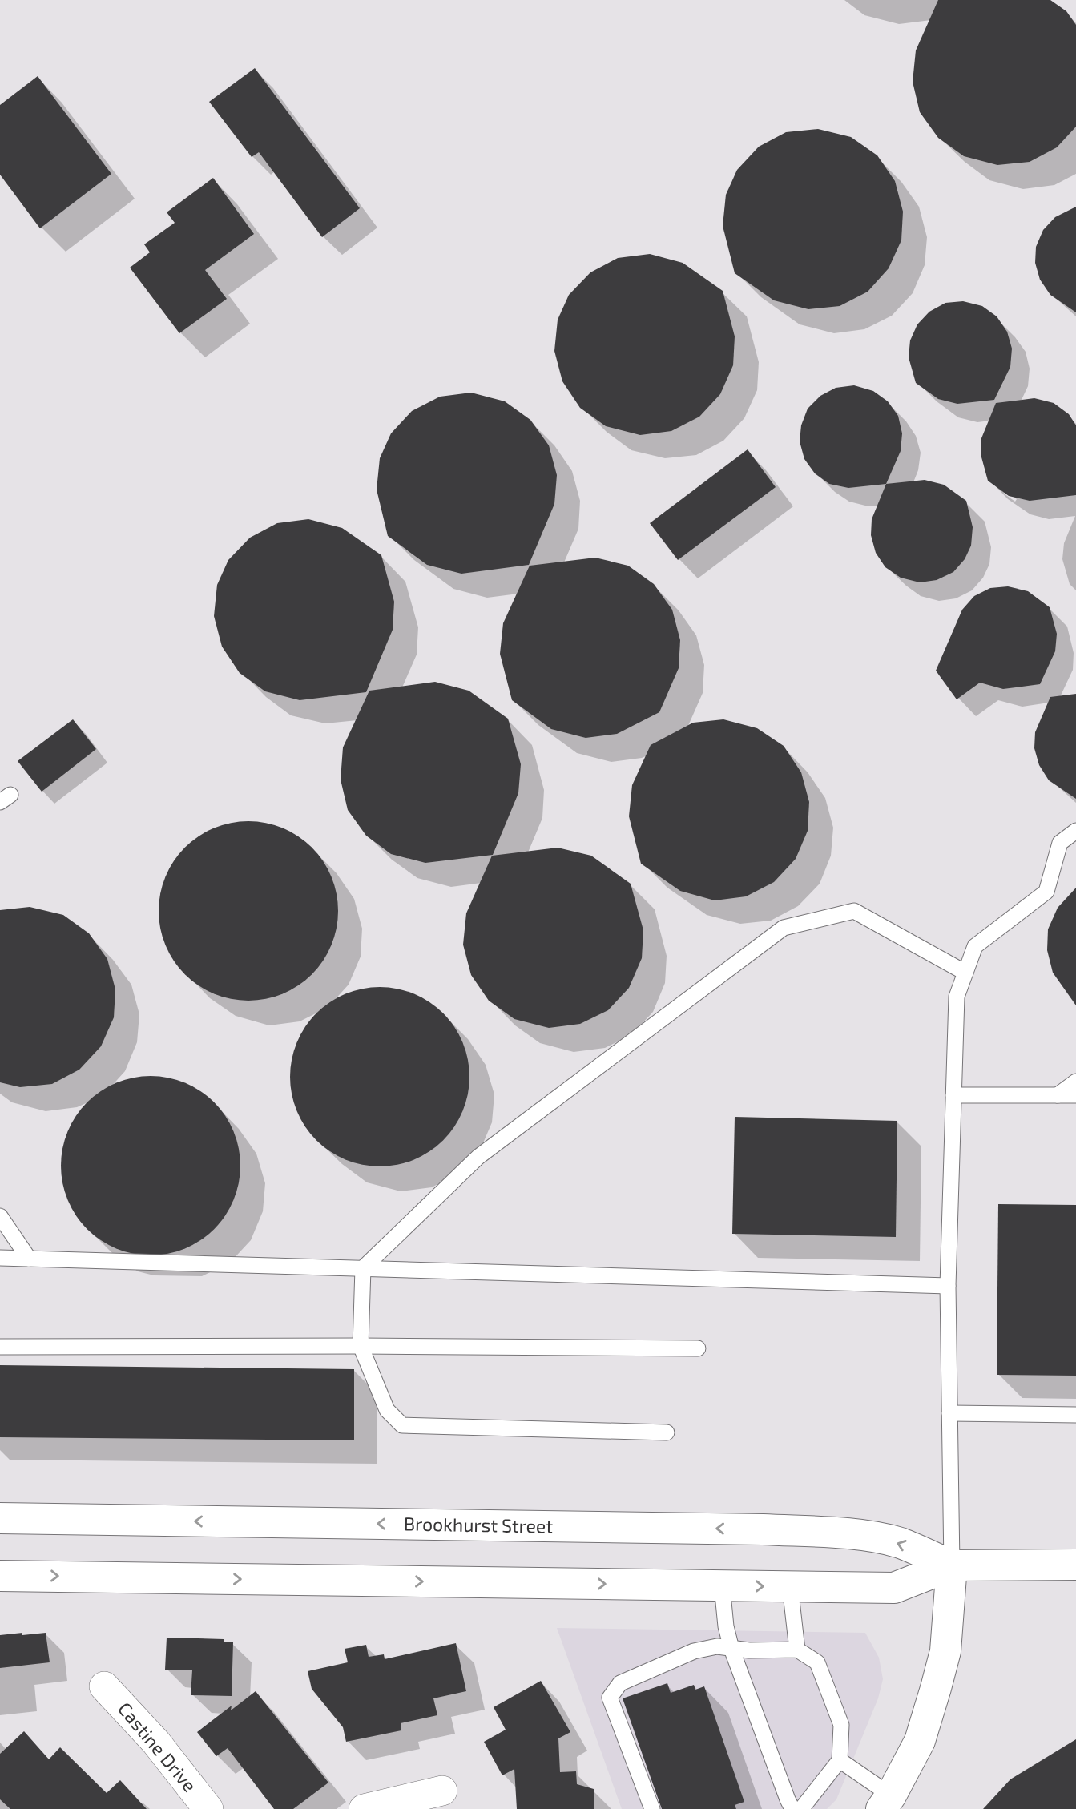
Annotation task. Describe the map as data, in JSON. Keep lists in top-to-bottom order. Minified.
{"streets":{"main road":["Brookhurst Street"],"street":["Castine Drive"]}}
